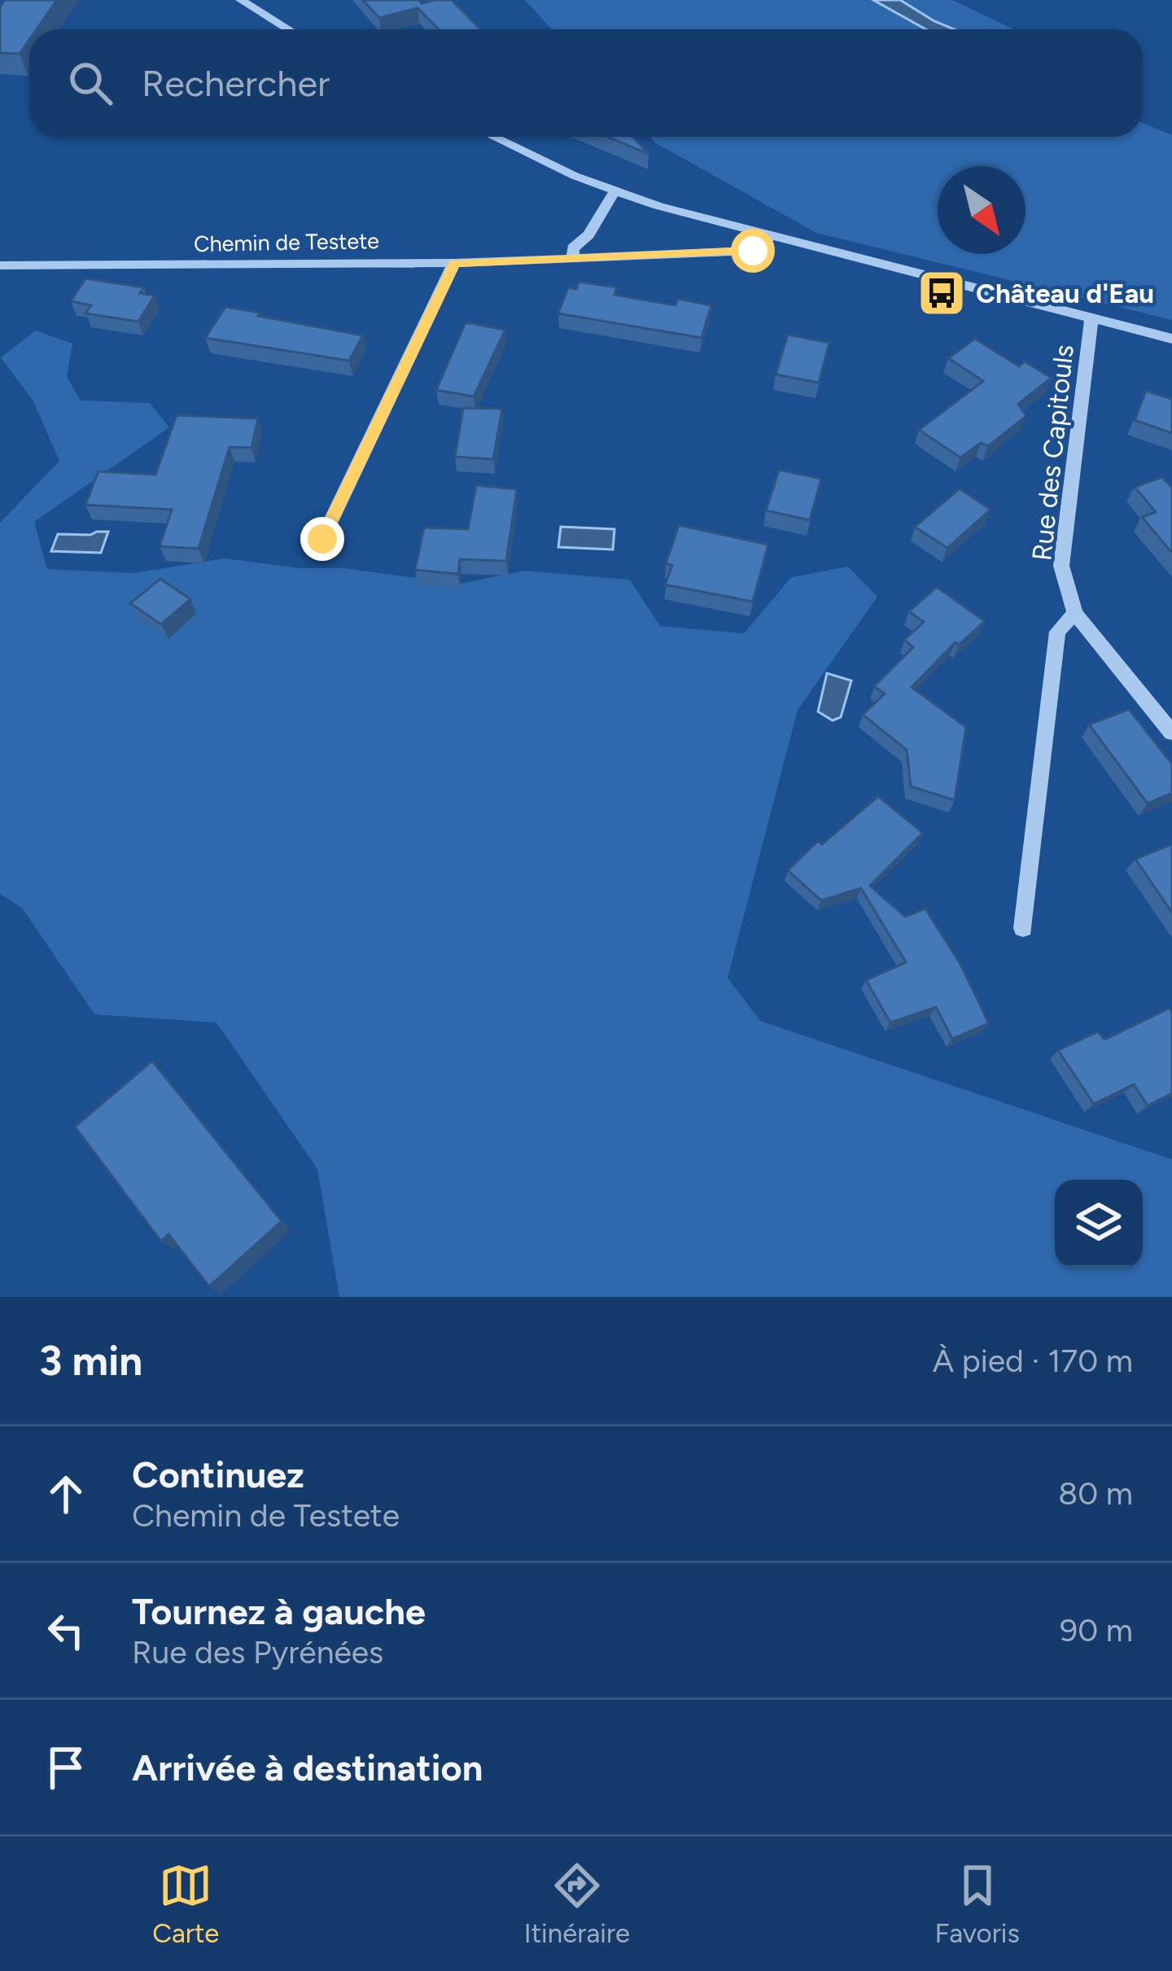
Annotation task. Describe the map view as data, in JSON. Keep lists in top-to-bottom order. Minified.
{"streets":{"street":["Chemin de Testete","Rue des Capitouls"]},"places":{"bus stop":["Château d'Eau"]},"north":"bottom right","page":{"search":"Rechercher","heading":["3 min","À pied · 170 m"],"list":[["Continuez","Chemin de Testete","80 m"],["Tournez à gauche","Rue des Pyrénées","90 m"],"Arrivée à destination"],"nav":["Carte","Itinéraire","Favoris"]}}
